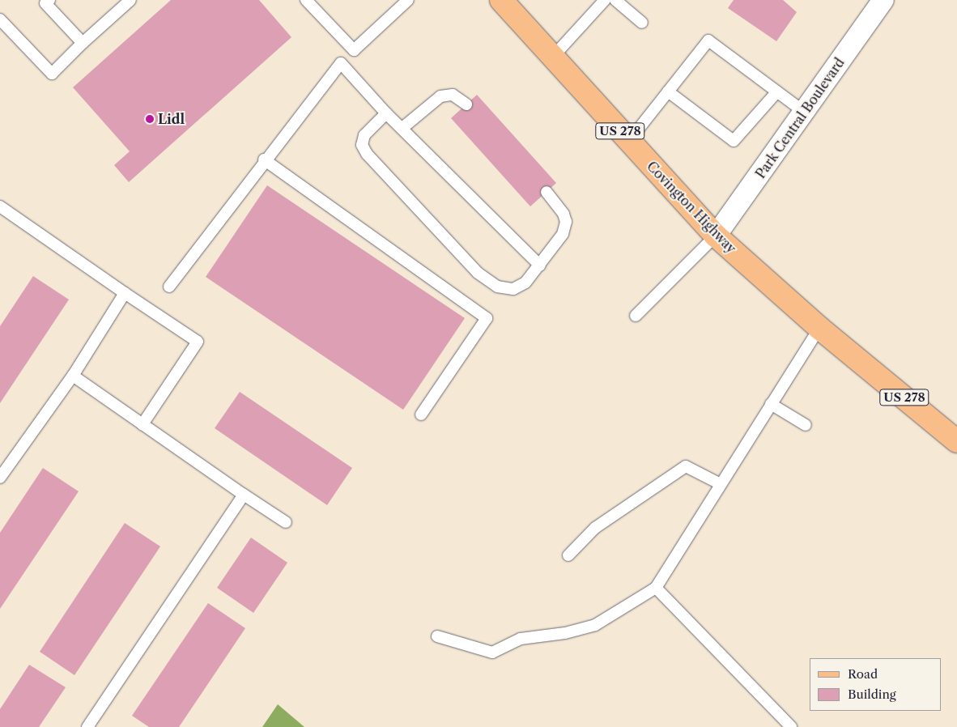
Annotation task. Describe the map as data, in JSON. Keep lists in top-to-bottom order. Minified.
{"streets":{"main road":["US 278","Covington Highway"],"street":["Park Central Boulevard"]},"crossings":[["Park Central Boulevard","Covington Highway"]],"places":["Lidl"],"legend":["Road","Building"]}
